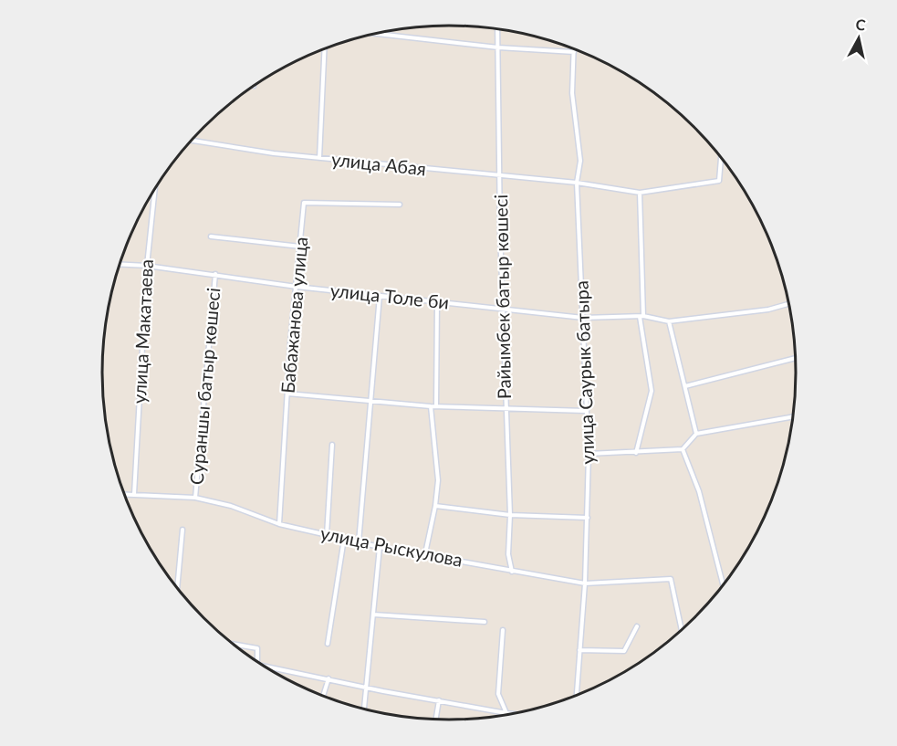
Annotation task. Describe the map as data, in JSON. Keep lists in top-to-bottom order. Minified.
{"streets":{"street":["улица Абая","улица Толе би","Райымбек батыр көшесі","Бабажанова улица","улица Макатаева","улица Саурык батыра","Сураншы батыр көшесі","улица Рыскулова"]},"crossings":[["улица Абая","Райымбек батыр көшесі"],["улица Абая","улица Саурык батыра"],["улица Толе би","Райымбек батыр көшесі"],["улица Толе би","Бабажанова улица"],["улица Толе би","улица Макатаева"],["улица Толе би","улица Саурык батыра"],["улица Толе би","Сураншы батыр көшесі"],["Райымбек батыр көшесі","улица Рыскулова"],["Бабажанова улица","улица Рыскулова"],["улица Макатаева","улица Рыскулова"],["улица Саурык батыра","улица Рыскулова"],["Сураншы батыр көшесі","улица Рыскулова"]],"north":"top"}
